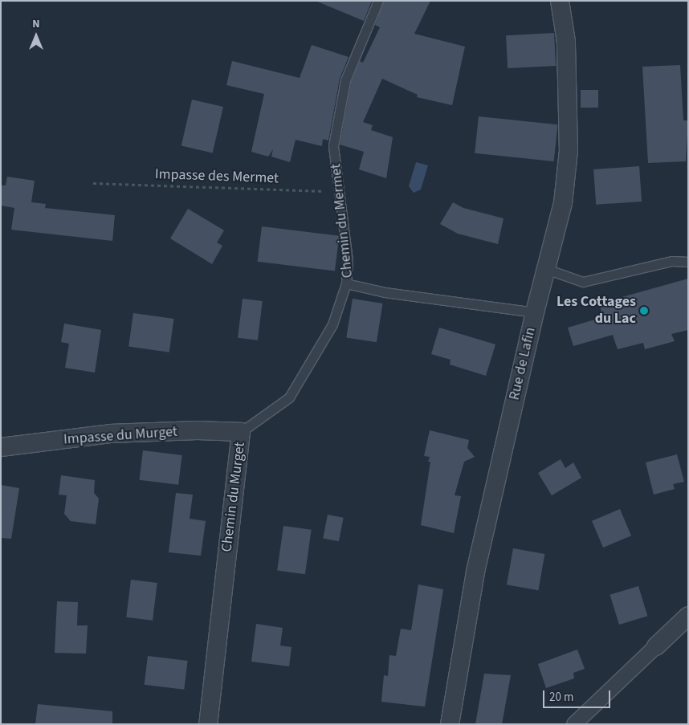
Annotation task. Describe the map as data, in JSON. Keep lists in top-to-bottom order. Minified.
{"streets":{"street":["Rue de Lafin","Impasse du Murget","Chemin du Murget"],"lane":["Chemin du Mermet"],"path":["Impasse des Mermet"]},"crossings":[["Impasse des Mermet","Chemin du Mermet"],["Chemin du Mermet","Rue de Lafin"],["Chemin du Mermet","Chemin du Murget"],["Impasse du Murget","Chemin du Murget"]],"places":["Les Cottages du Lac"],"scale_bar":"20 m","north":"top"}
